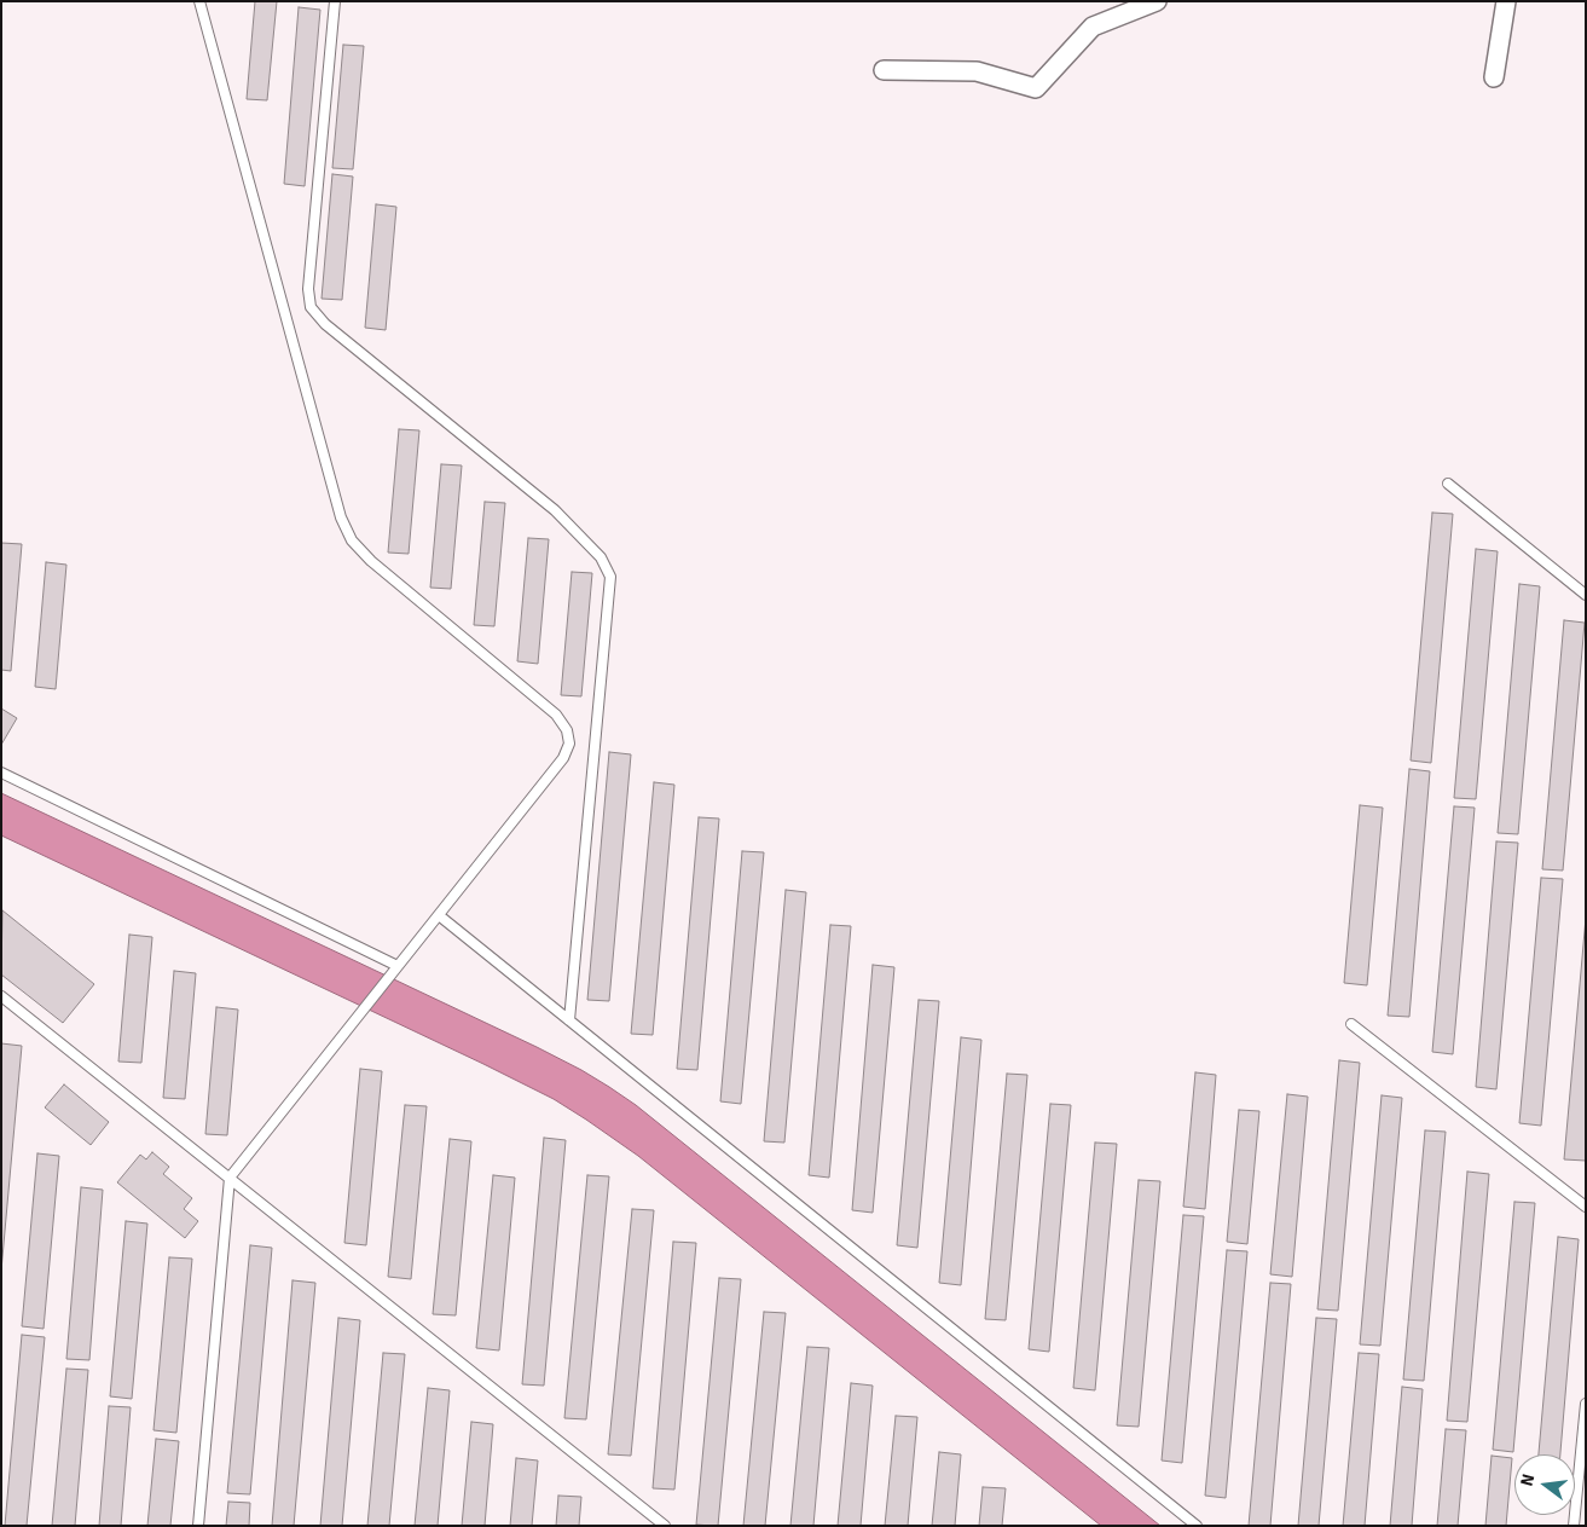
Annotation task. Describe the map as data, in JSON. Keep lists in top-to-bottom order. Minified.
{"north":"left"}
